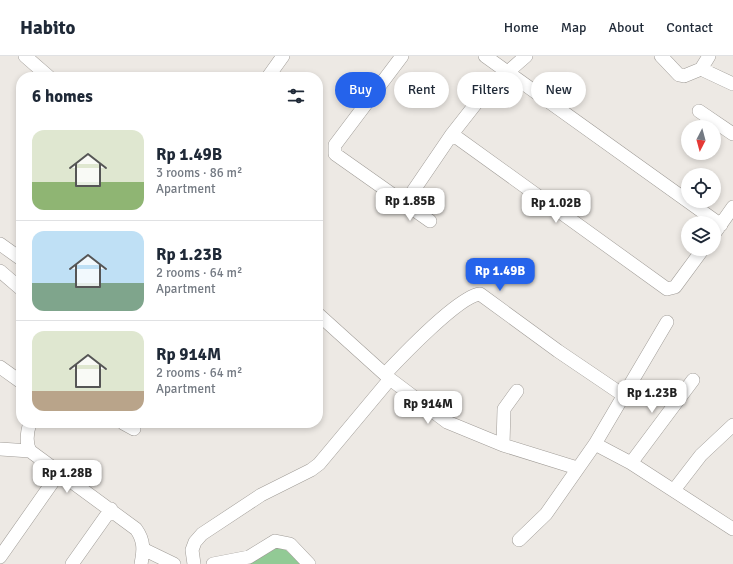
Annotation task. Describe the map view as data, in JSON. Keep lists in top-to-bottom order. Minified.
{"north":"bottom","page":{"header":"Habito","nav":["Home","Map","About","Contact"],"chip":["Buy","Rent","Filters","New"],"heading":"6 homes","list":[{"name":"Rp 1.49B","note":"3 rooms · 86 m² · Apartment"},{"name":"Rp 1.23B","note":"2 rooms · 64 m² · Apartment"},{"name":"Rp 914M","note":"2 rooms · 64 m² · Apartment"}],"price":["Rp 1.85B","Rp 1.02B","Rp 1.49B","Rp 1.23B","Rp 914M","Rp 1.28B"]}}
